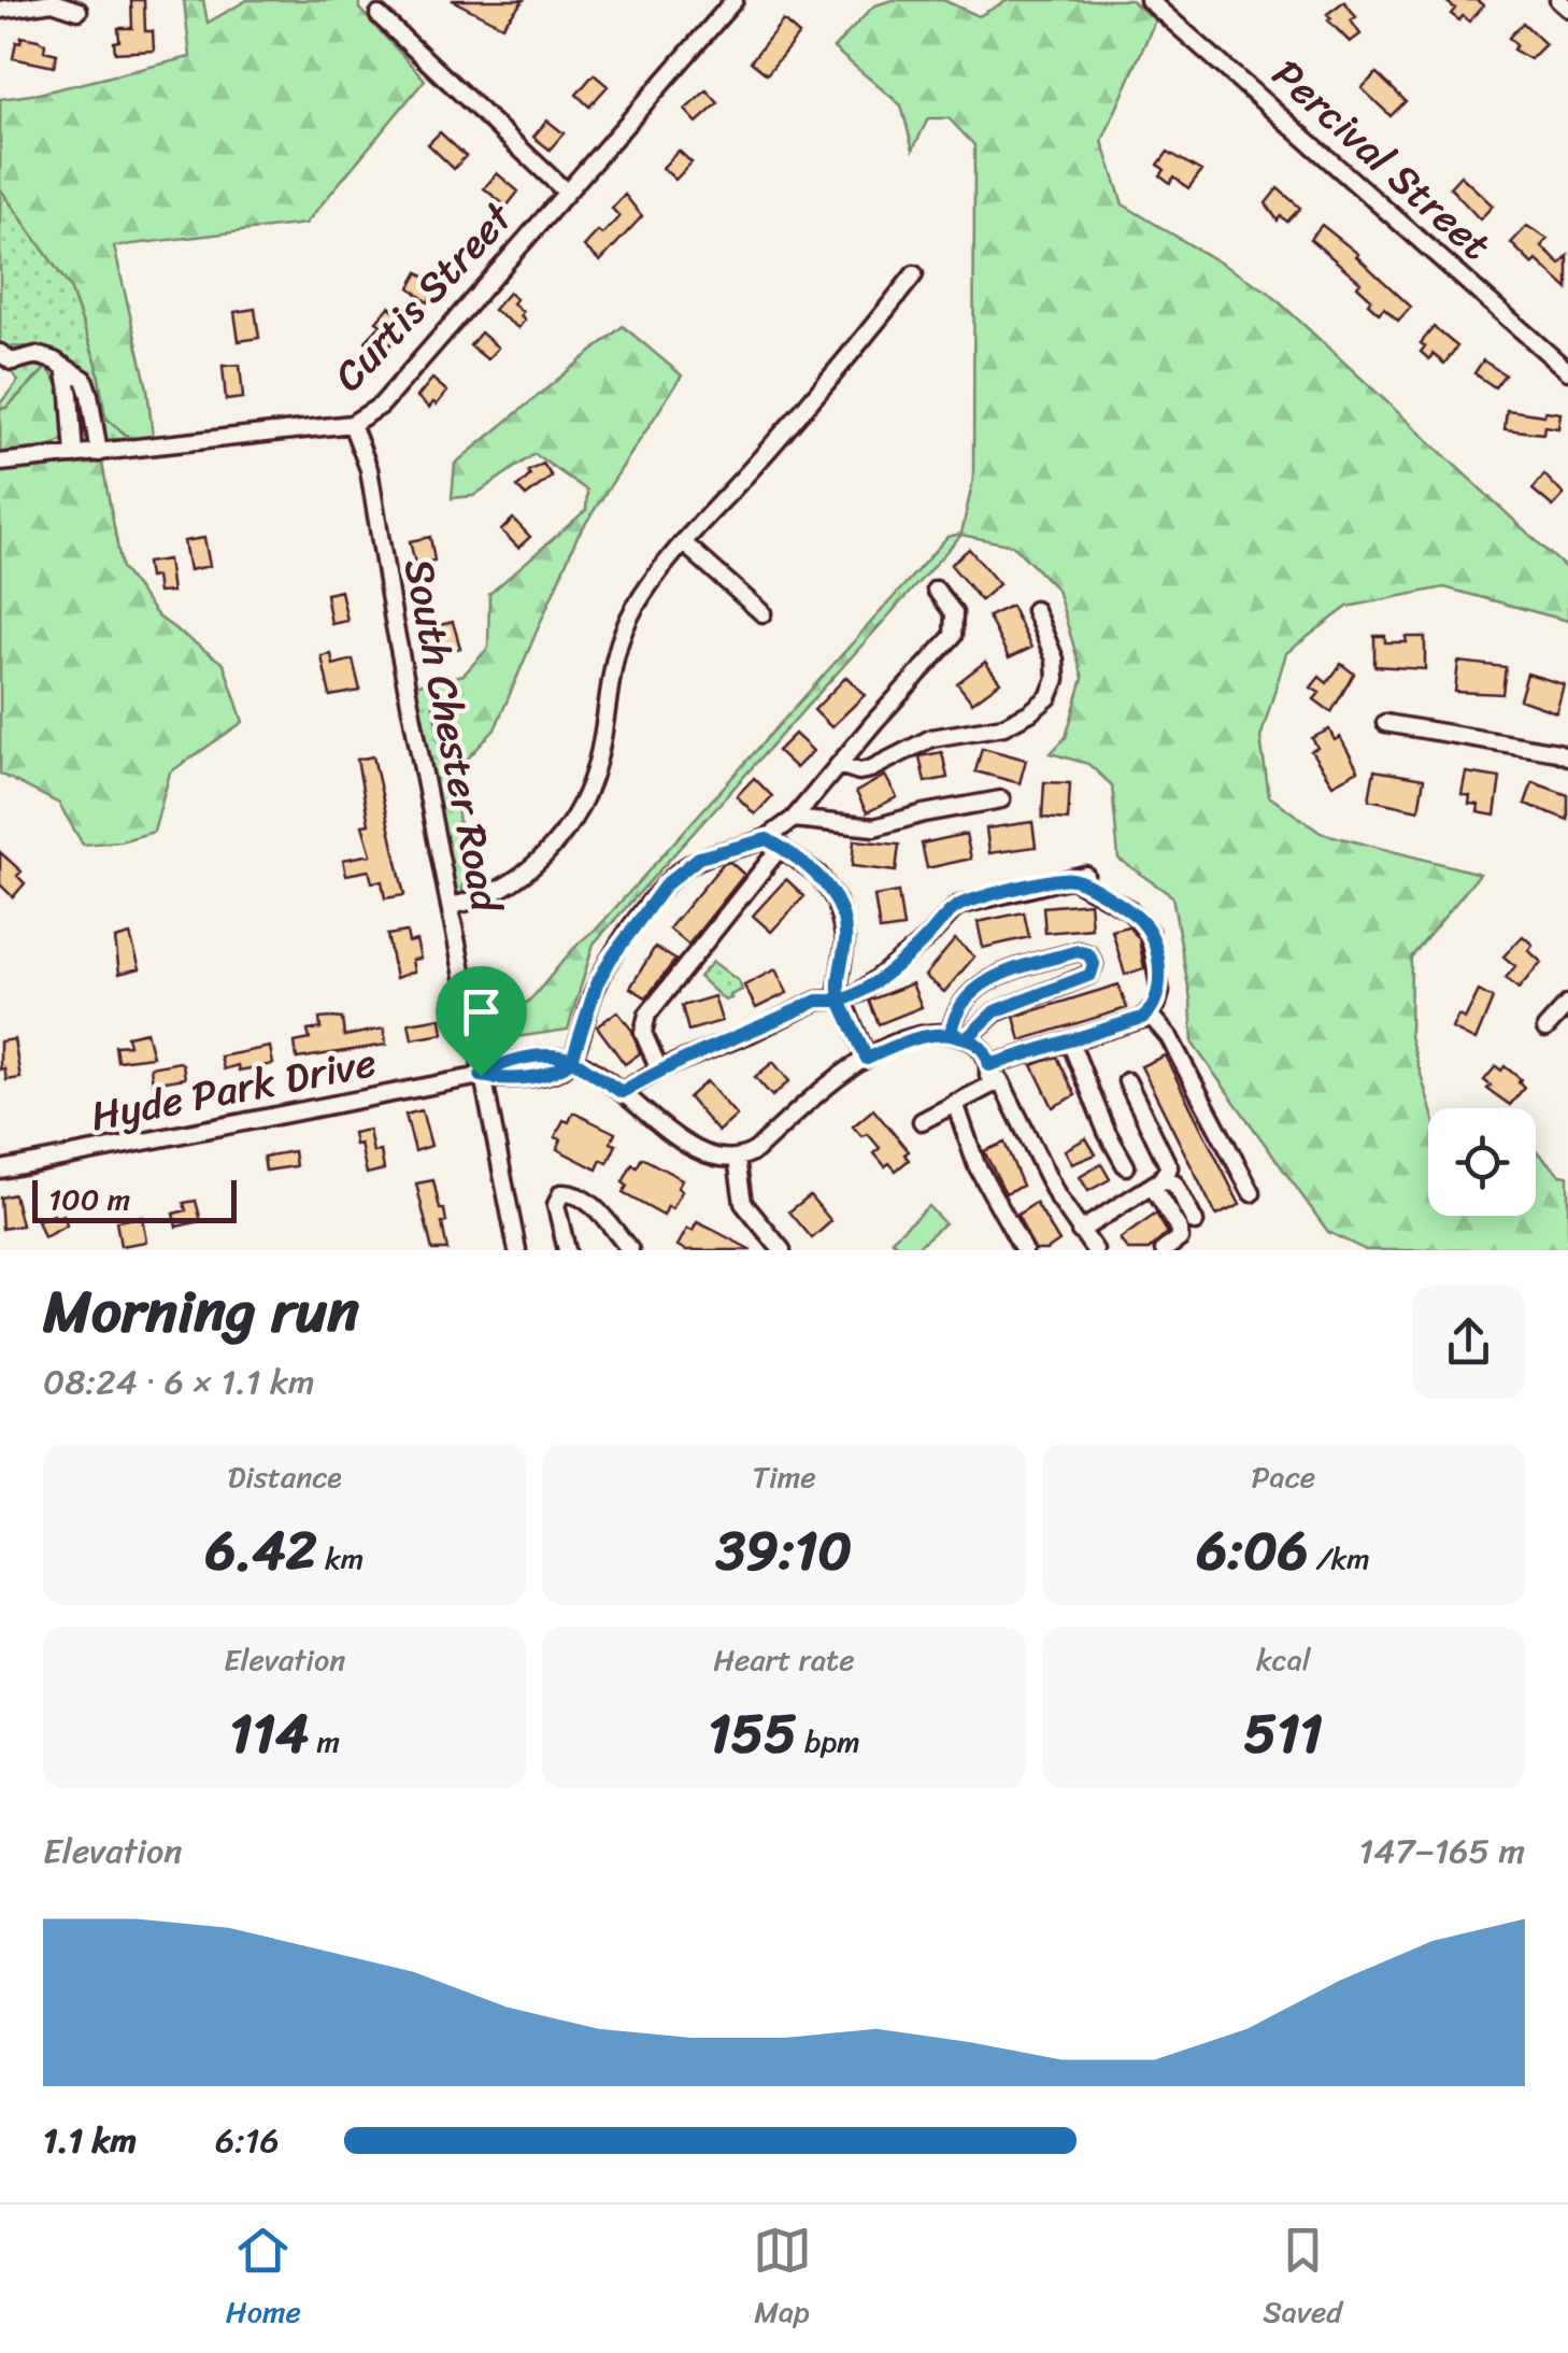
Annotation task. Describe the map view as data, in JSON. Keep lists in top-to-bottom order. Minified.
{"streets":{"street":["Percival Street","Curtis Street","South Chester Road","Hyde Park Drive"]},"crossings":[["Curtis Street","South Chester Road"],["South Chester Road","Hyde Park Drive"]],"scale_bar":"100 m","page":{"scale":"100 m","heading":["Morning run","08:24 · 6 × 1.1 km"],"stats":[["Distance","6.42 km"],["Time","39:10"],["Pace","6:06 /km"],["Elevation","114 m"],["Heart rate","155 bpm"],["kcal","511"]],"chart":["Elevation","147–165 m"],"list":[{"name":"1.1 km","note":"6:16"}],"tabs":["Home","Map","Saved"]}}
